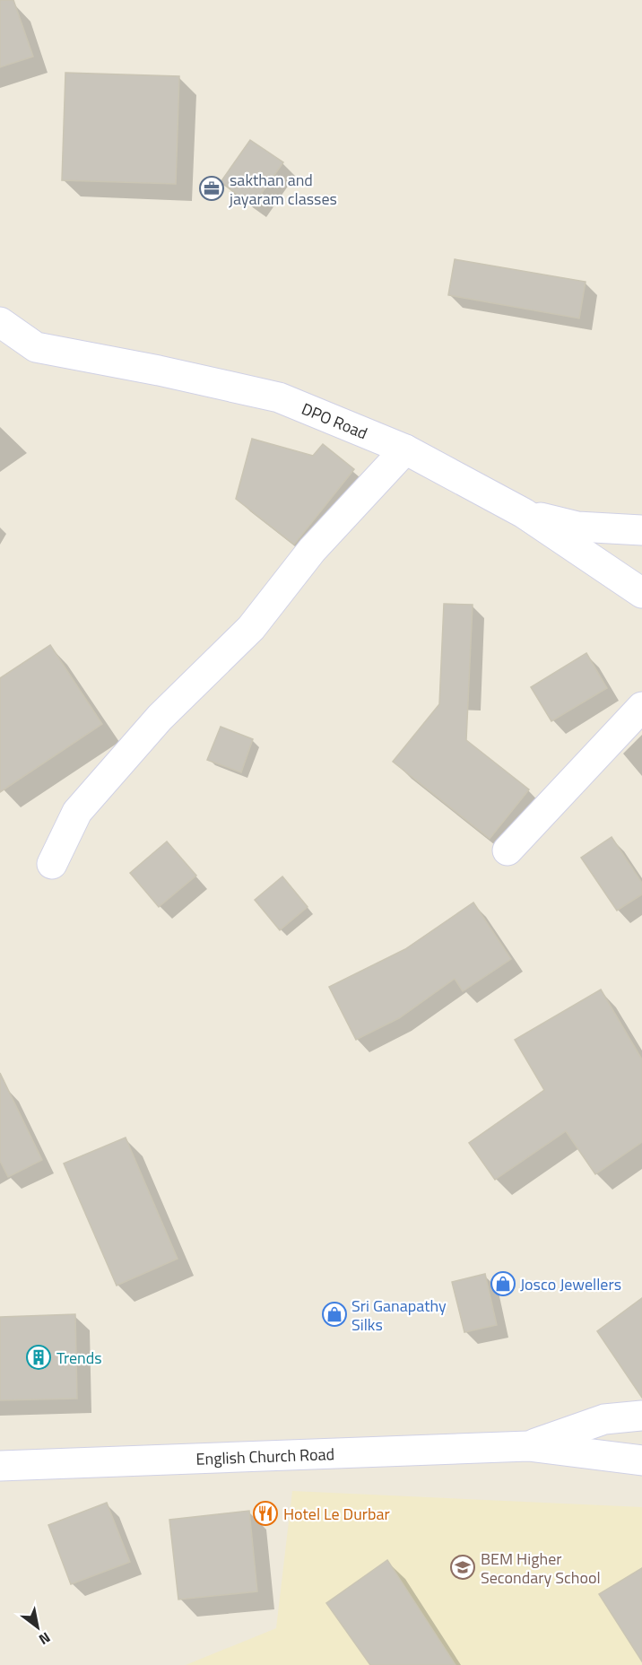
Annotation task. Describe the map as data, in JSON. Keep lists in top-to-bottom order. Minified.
{"streets":{"street":["DPO Road","English Church Road"]},"places":{"office":["sakthan and jayaram classes"],"shop":["Josco Jewellers","Sri Ganapathy Silks"],"building":["Trends"],"restaurant":["Hotel Le Durbar"],"school or university":["BEM Higher Secondary School"]},"north":"bottom right"}
